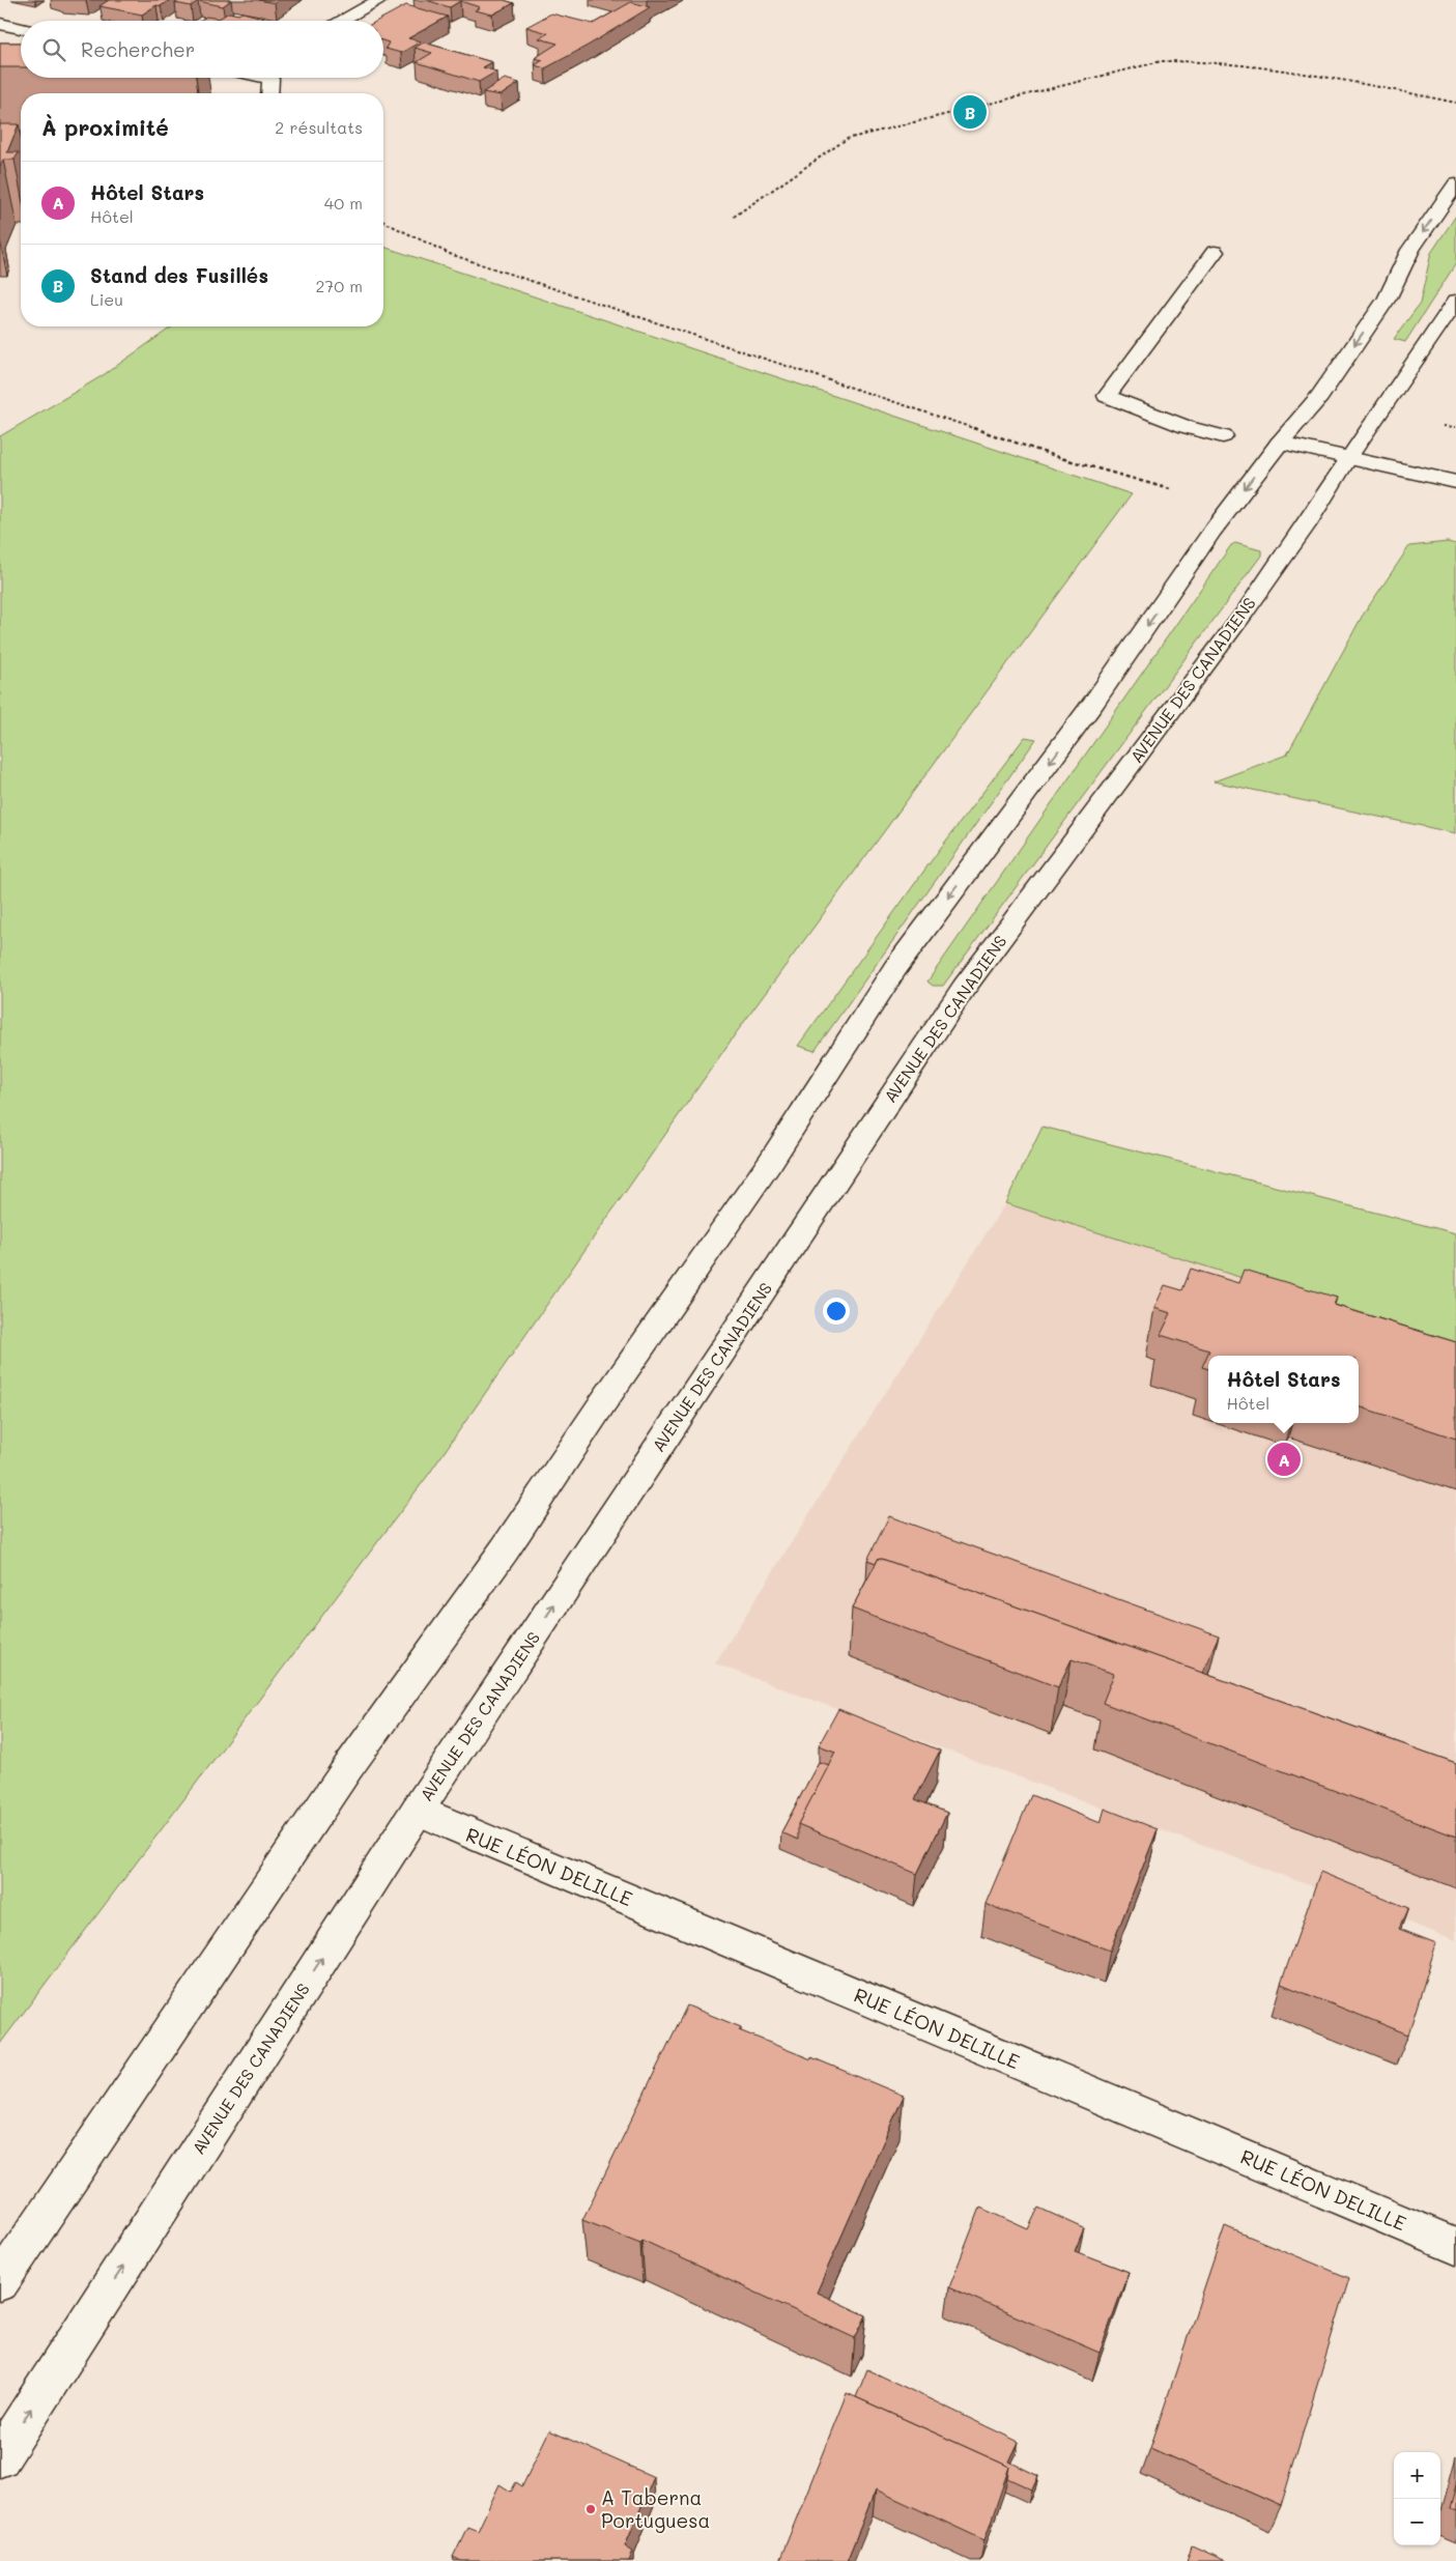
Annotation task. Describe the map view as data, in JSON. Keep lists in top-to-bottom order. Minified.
{"streets":{"main road":["AVENUE DES CANADIENS","RUE LÉON DELILLE"]},"crossings":[["AVENUE DES CANADIENS","RUE LÉON DELILLE"]],"places":["A Taberna Portuguesa"],"page":{"search":"Rechercher","pins":["B","A"],"heading":["À proximité","2 résultats"],"list":[{"mark":"A","name":"Hôtel Stars","note":"Hôtel","value":"40 m"},{"mark":"B","name":"Stand des Fusillés","note":"Lieu","value":"270 m"}],"popup":["Hôtel Stars","Hôtel"],"map_buttons":["+","−"]}}
